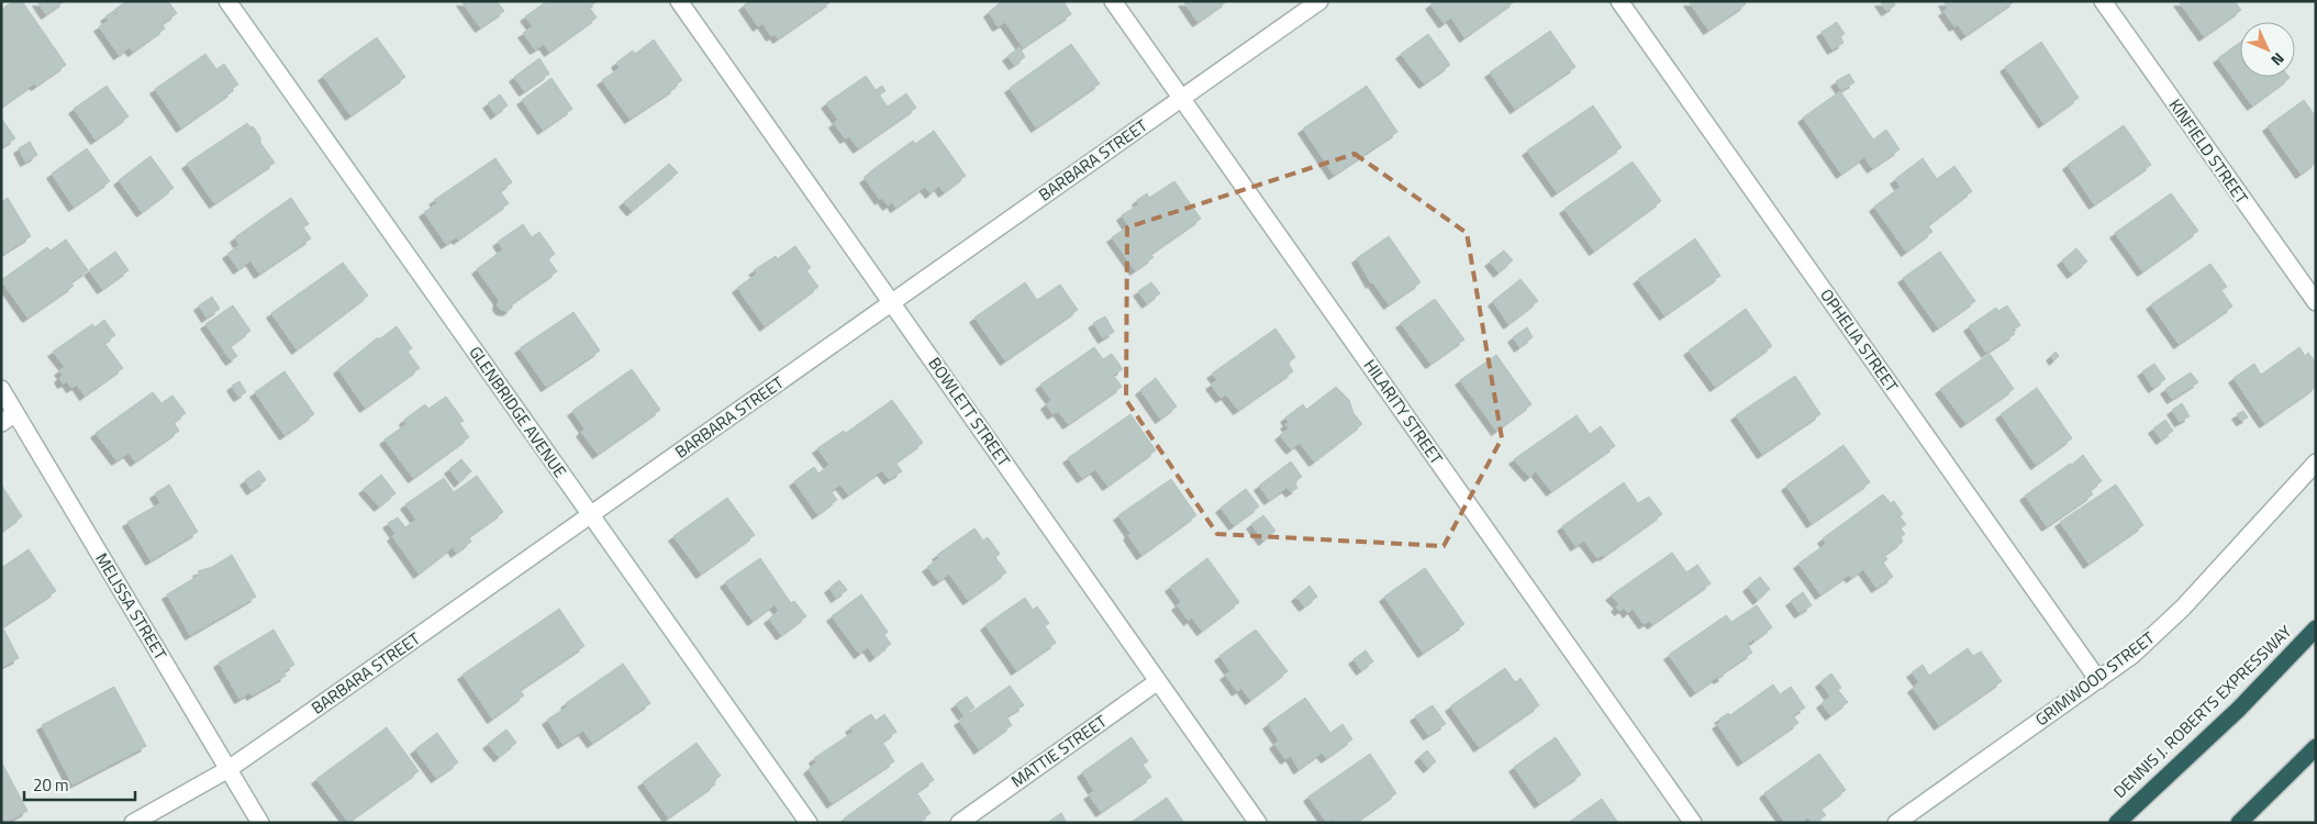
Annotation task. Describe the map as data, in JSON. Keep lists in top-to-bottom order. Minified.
{"streets":{"highway":["DENNIS J. ROBERTS EXPRESSWAY"],"street":["KINFIELD STREET","BARBARA STREET","OPHELIA STREET","GLENBRIDGE AVENUE","BOWLETT STREET","HILARITY STREET","MELISSA STREET","GRIMWOOD STREET","MATTIE STREET"]},"crossings":[["BARBARA STREET","GLENBRIDGE AVENUE"],["BARBARA STREET","BOWLETT STREET"],["BARBARA STREET","HILARITY STREET"],["BARBARA STREET","MELISSA STREET"],["OPHELIA STREET","GRIMWOOD STREET"],["BOWLETT STREET","MATTIE STREET"]],"scale_bar":"20 m","north":"bottom right"}
